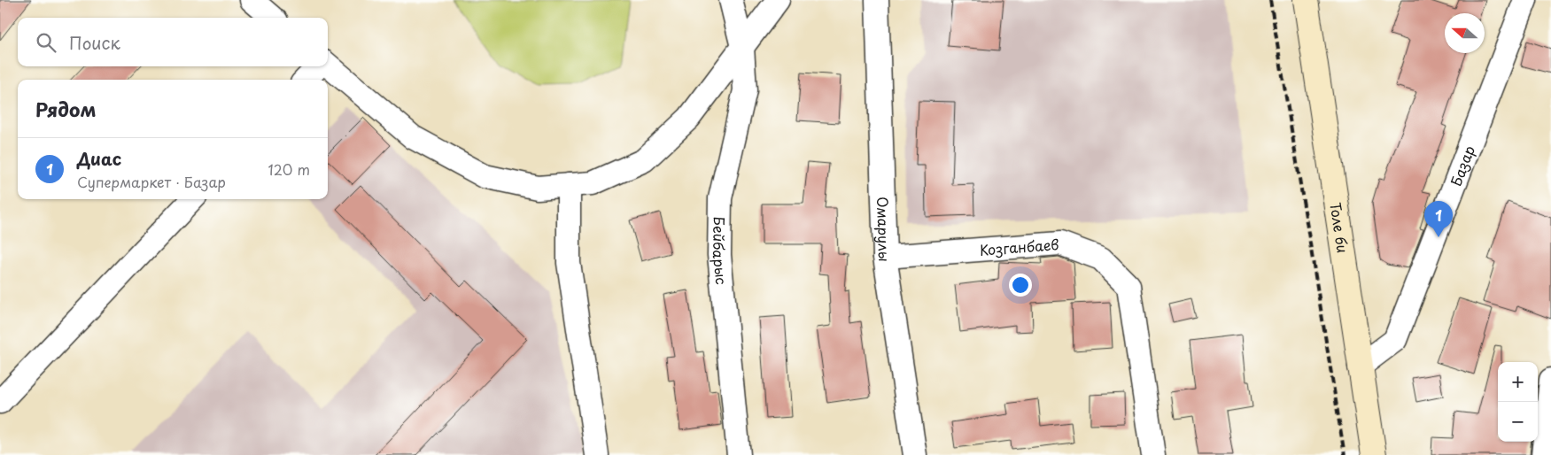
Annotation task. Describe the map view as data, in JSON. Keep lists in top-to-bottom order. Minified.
{"streets":{"main road":["Толе би"],"street":["Базар","Омарулы","Козганбаев","Бейбарыс"]},"crossings":[["Базар","Толе би"],["Омарулы","Козганбаев"]],"north":"left","page":{"search":"Поиск","heading":"Рядом","list":[{"mark":"1","name":"Диас","note":"Супермаркет · Базар","value":"120 m"}],"pins":"1","map_buttons":["+","−"]}}
